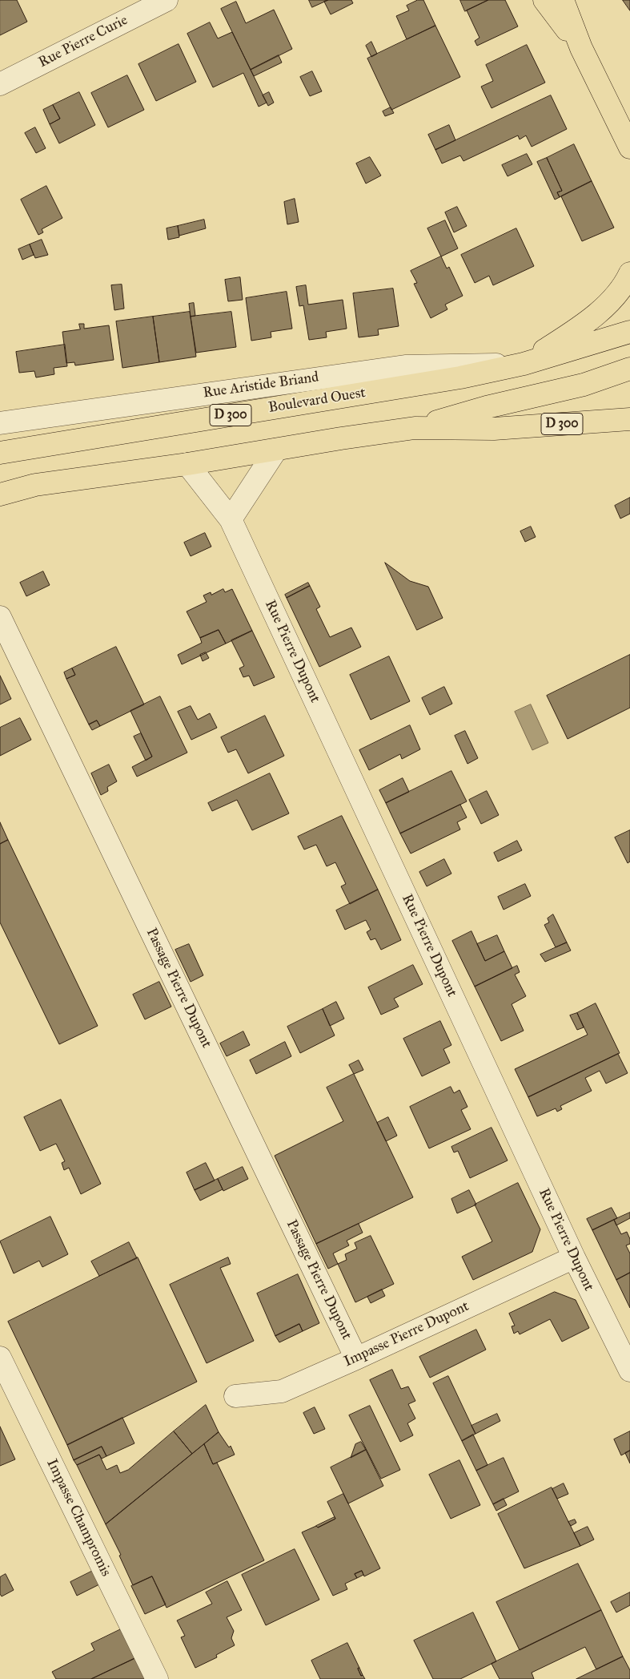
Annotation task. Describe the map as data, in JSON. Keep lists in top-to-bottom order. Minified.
{"streets":{"main road":["Boulevard Ouest","D 300"],"street":["Rue Pierre Curie","Rue Aristide Briand","Rue Pierre Dupont","Passage Pierre Dupont","Impasse Pierre Dupont","Impasse Champromis"]},"crossings":[["Rue Aristide Briand","Boulevard Ouest"],["D 300","Rue Pierre Dupont"],["Rue Pierre Dupont","Impasse Pierre Dupont"],["Passage Pierre Dupont","Impasse Pierre Dupont"]]}
